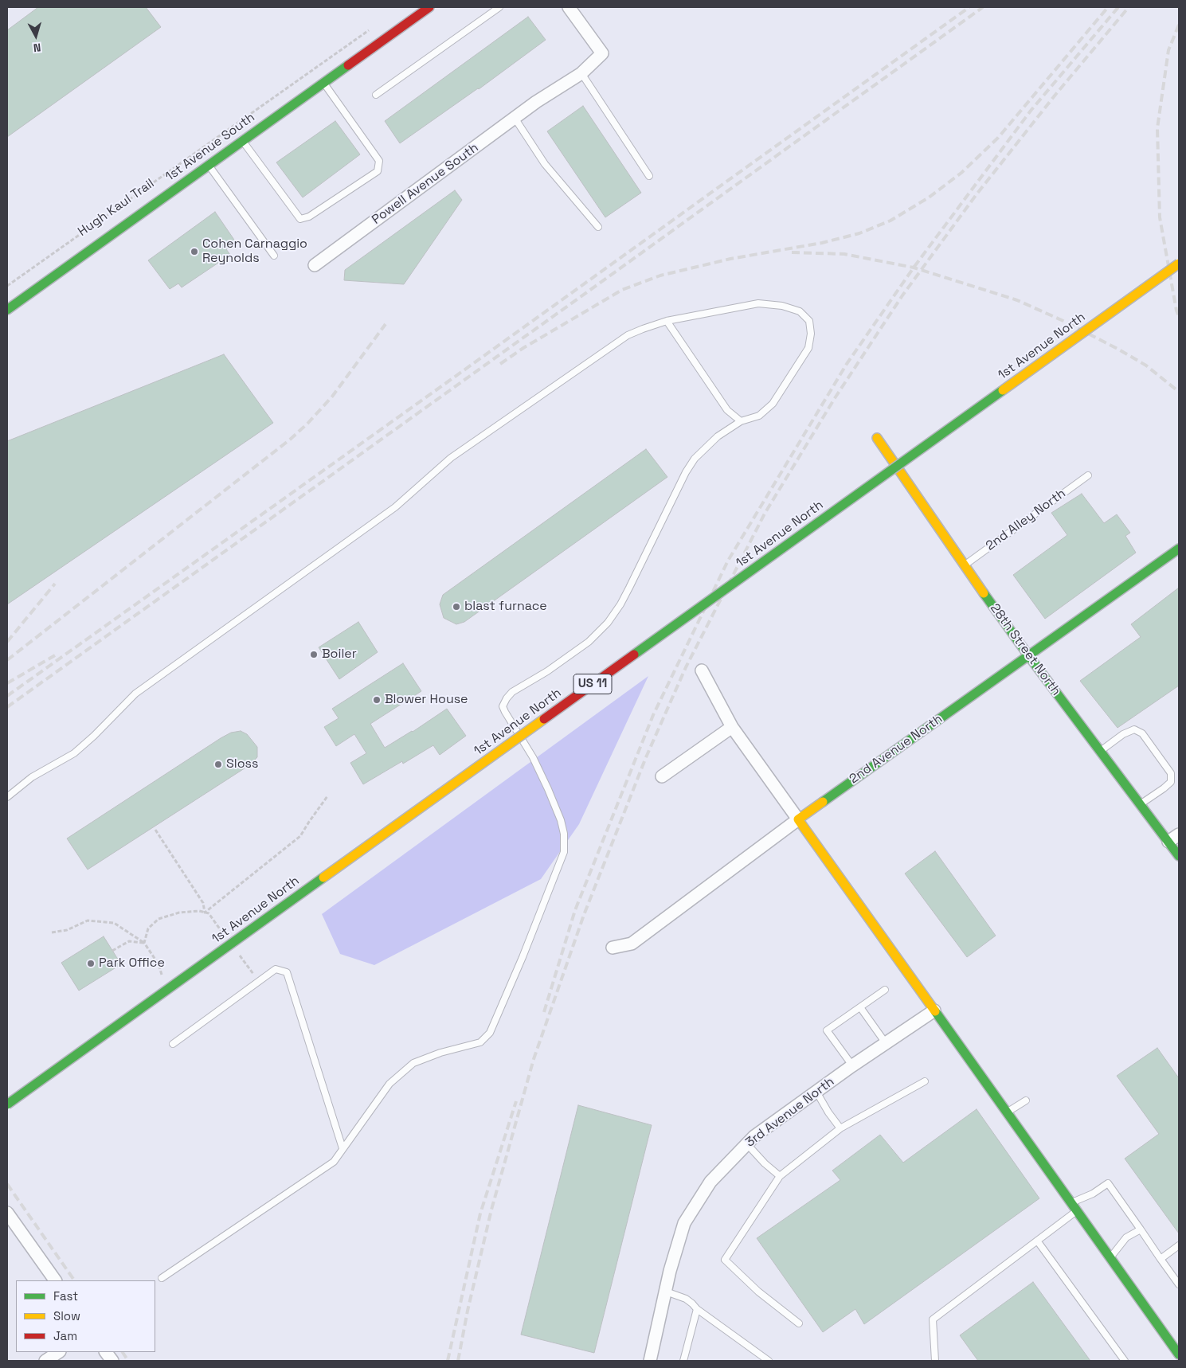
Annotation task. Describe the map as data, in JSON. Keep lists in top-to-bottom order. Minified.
{"streets":{"street":["1st Avenue South","Powell Avenue South","1st Avenue North","28th Street North","US 11","2nd Avenue North","3rd Avenue North"],"lane":["2nd Alley North"],"path":["Hugh Kaul Trail"]},"crossings":[["2nd Alley North","28th Street North"],["28th Street North","2nd Avenue North"]],"places":["Cohen Carnaggio Reynolds","blast furnace","Boiler","Blower House","Sloss","Park Office"],"legend":["Fast","Slow","Jam"],"north":"bottom"}
